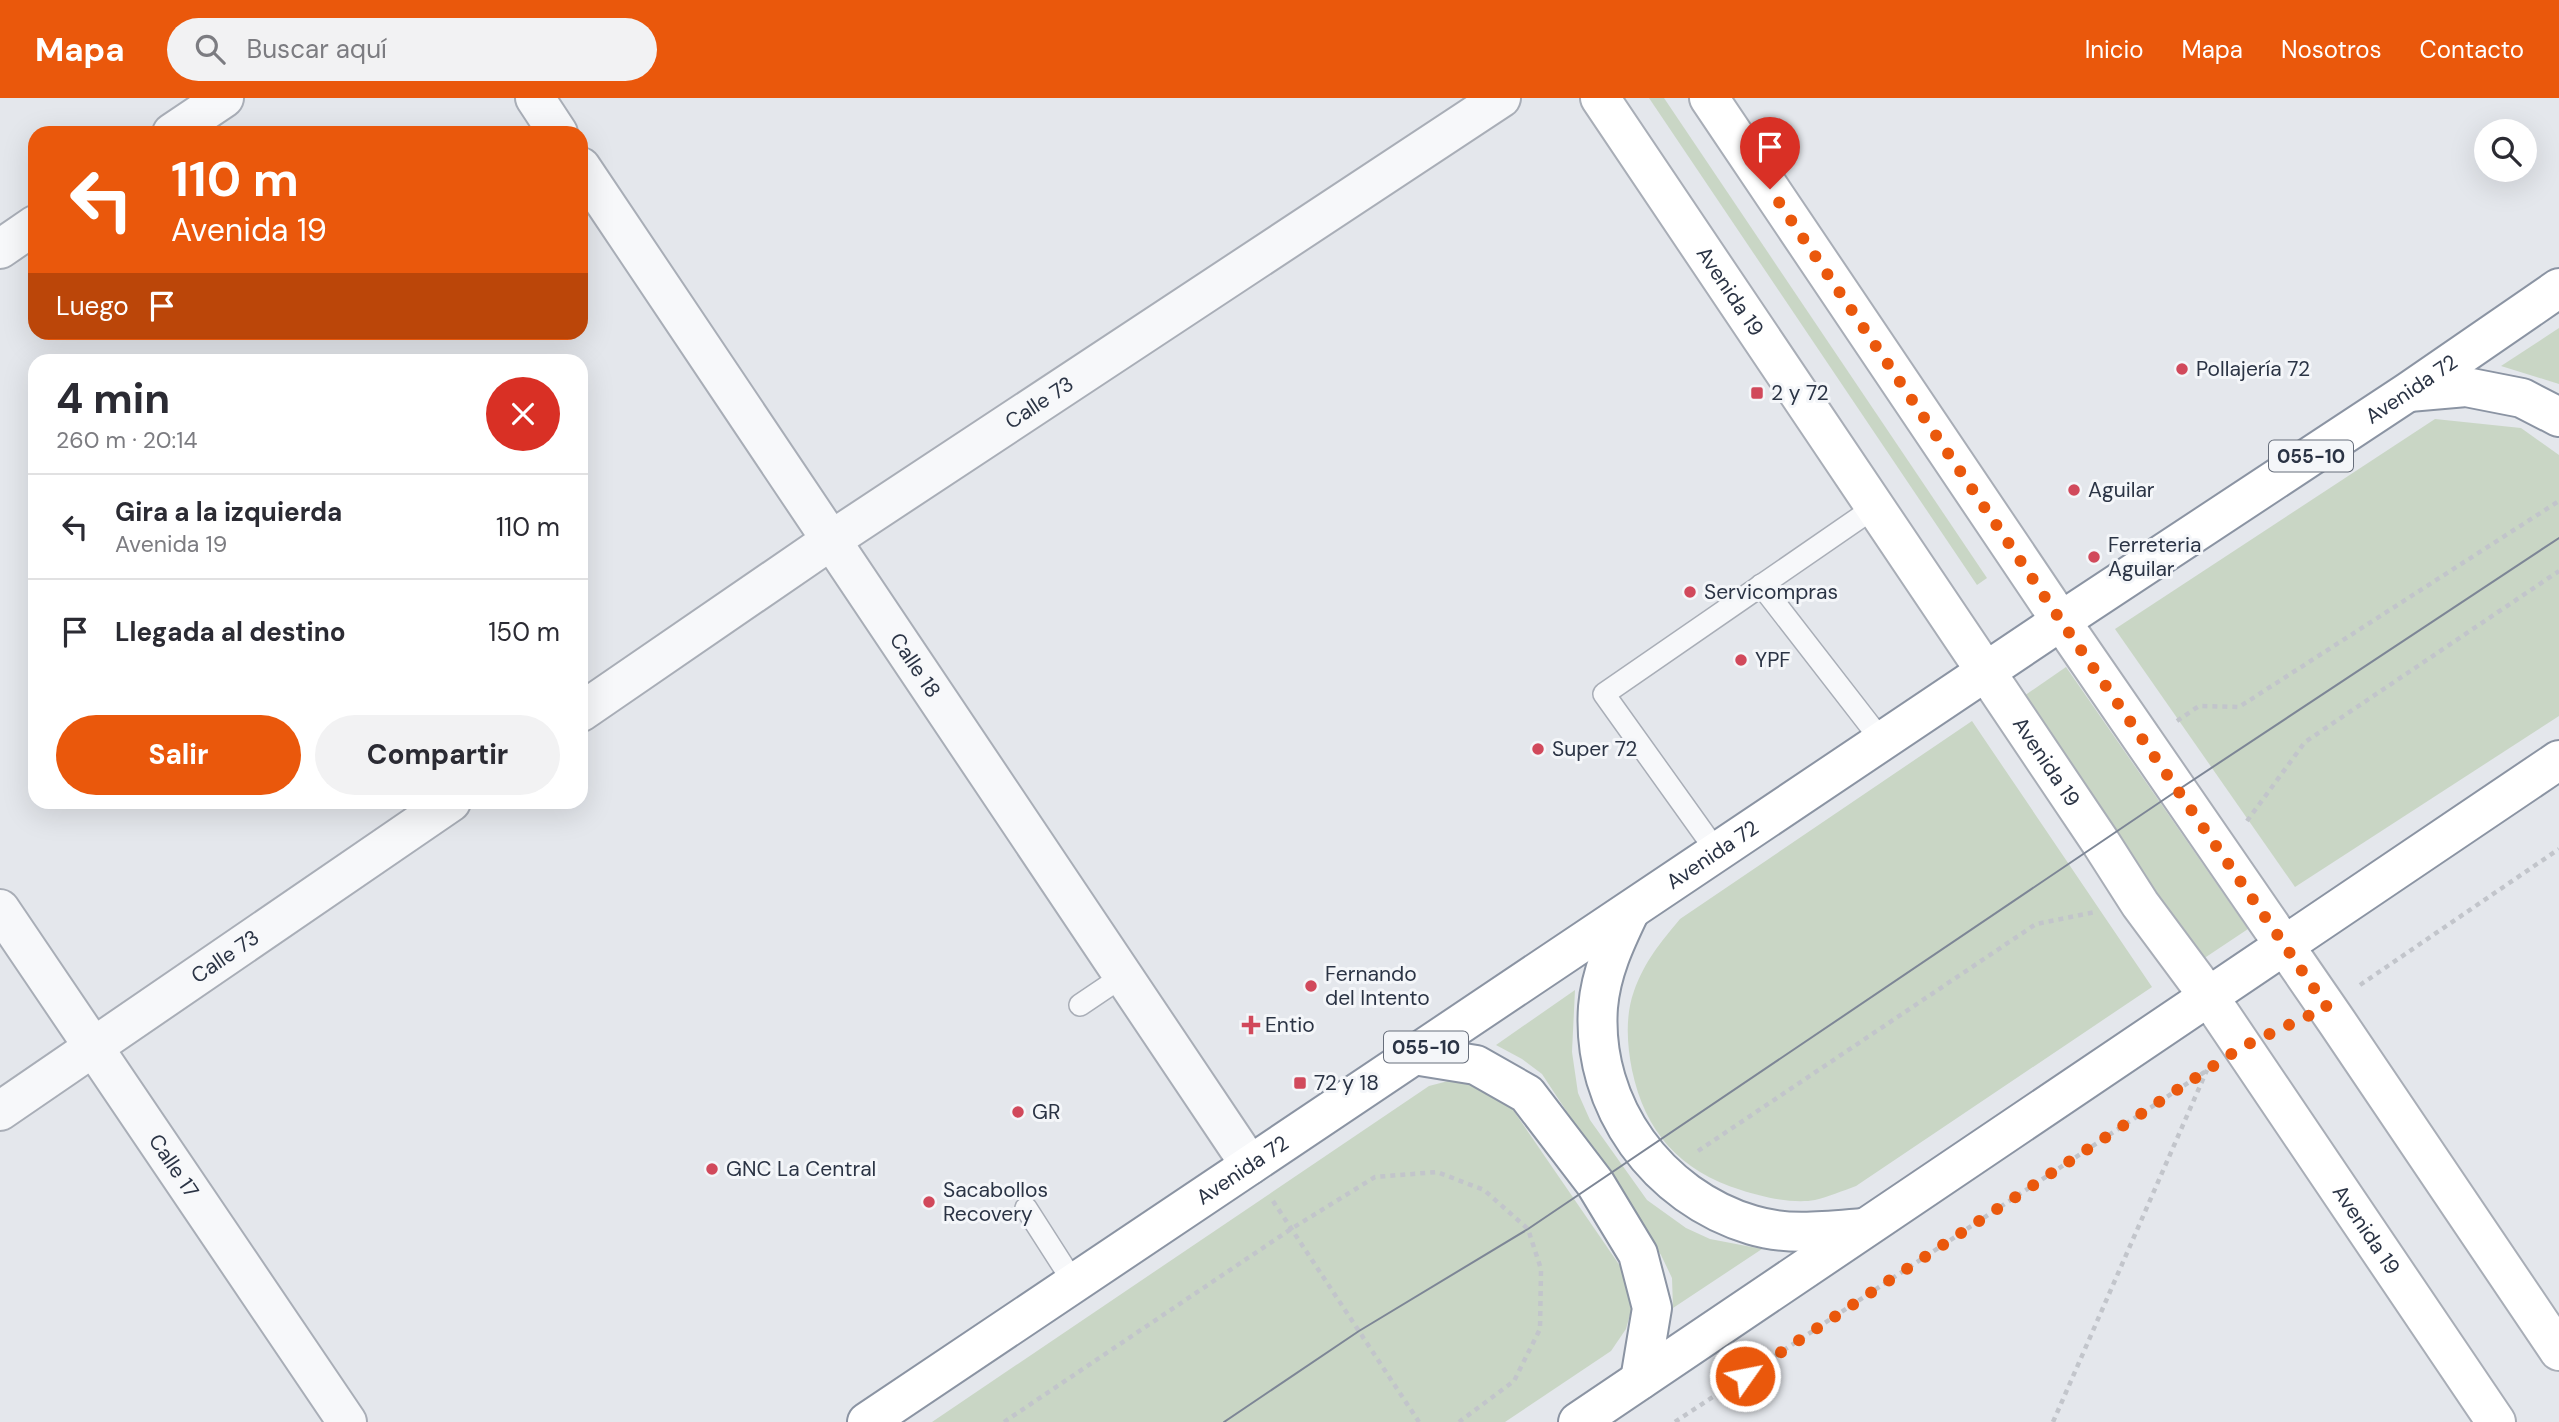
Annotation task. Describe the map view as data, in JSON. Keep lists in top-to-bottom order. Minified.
{"streets":{"main road":["Avenida 19","Avenida 72","055-10"],"street":["Calle 73","Calle 18","Calle 17"]},"crossings":[["Avenida 19","Avenida 72"],["Avenida 72","Calle 18"],["Calle 73","Calle 18"],["Calle 73","Calle 17"]],"places":{"other":["Pollajería 72","Aguilar","Ferreteria Aguilar","Servicompras","YPF","Super 72","Fernando del Intento","GR","GNC La Central","Sacabollos Recovery"],"transit":["2 y 72","72 y 18"],"health":["Entio"]},"page":{"header":"Mapa","search":"Buscar aquí","nav":["Inicio","Mapa","Nosotros","Contacto"],"turn":["110 m","Avenida 19"],"then":"Luego","heading":["4 min","260 m · 20:14"],"list":[{"name":"Gira a la izquierda","note":"Avenida 19","value":"110 m"},{"name":"Llegada al destino","value":"150 m"}],"buttons":["Salir","Compartir"]}}
